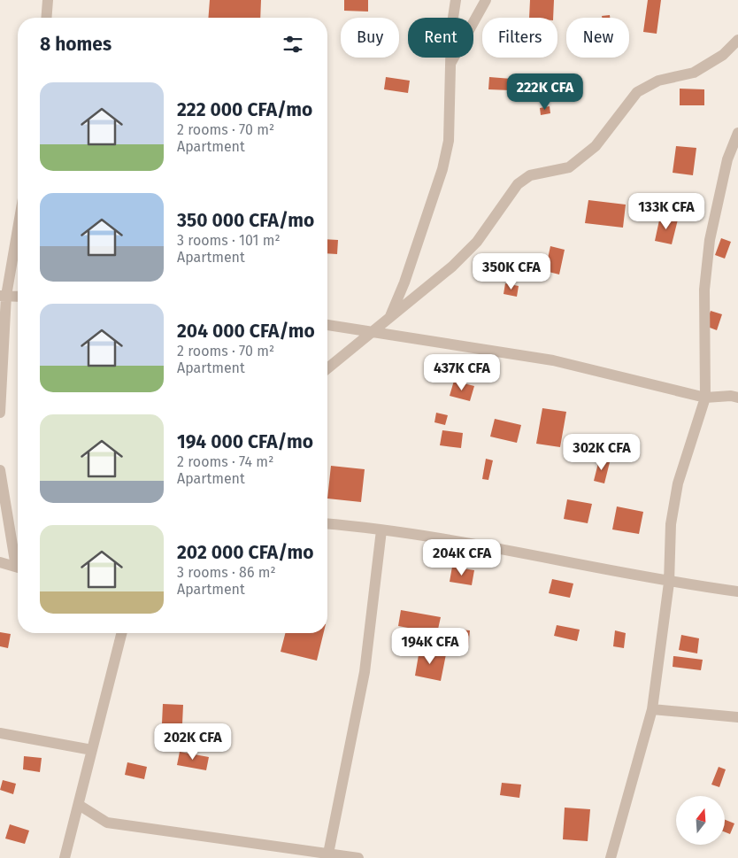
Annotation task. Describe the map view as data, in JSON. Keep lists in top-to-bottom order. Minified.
{"north":"top","page":{"chip":["Buy","Rent","Filters","New"],"heading":"8 homes","list":[{"name":"222 000 CFA/mo","note":"2 rooms · 70 m² · Apartment"},{"name":"350 000 CFA/mo","note":"3 rooms · 101 m² · Apartment"},{"name":"204 000 CFA/mo","note":"2 rooms · 70 m² · Apartment"},{"name":"194 000 CFA/mo","note":"2 rooms · 74 m² · Apartment"},{"name":"202 000 CFA/mo","note":"3 rooms · 86 m² · Apartment"}],"price":["222K CFA","133K CFA","350K CFA","437K CFA","302K CFA","204K CFA","194K CFA","202K CFA"]}}
